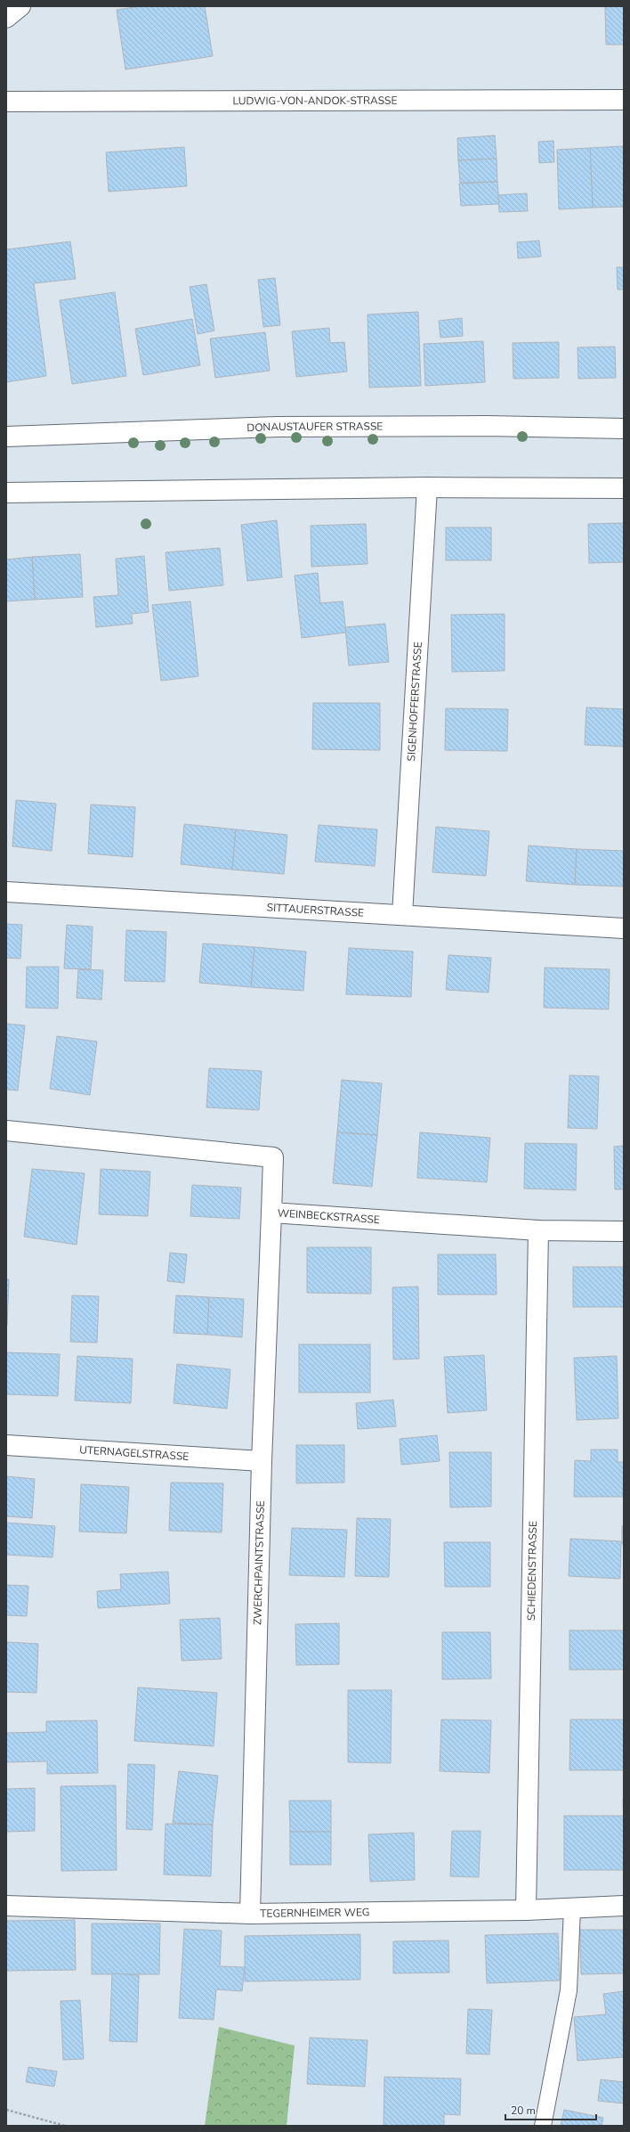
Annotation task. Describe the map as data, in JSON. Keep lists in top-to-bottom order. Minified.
{"streets":{"street":["LUDWIG-VON-ANDOK-STRASSE","DONAUSTAUFER STRASSE","SIGENHOFFERSTRASSE","SITTAUERSTRASSE","WEINBECKSTRASSE","UTERNAGELSTRASSE","ZWERCHPAINTSTRASSE","SCHIEDENSTRASSE","TEGERNHEIMER WEG"]},"crossings":[["SIGENHOFFERSTRASSE","SITTAUERSTRASSE"],["WEINBECKSTRASSE","ZWERCHPAINTSTRASSE"],["WEINBECKSTRASSE","SCHIEDENSTRASSE"],["UTERNAGELSTRASSE","ZWERCHPAINTSTRASSE"],["ZWERCHPAINTSTRASSE","TEGERNHEIMER WEG"],["SCHIEDENSTRASSE","TEGERNHEIMER WEG"]],"scale_bar":"20 m"}
